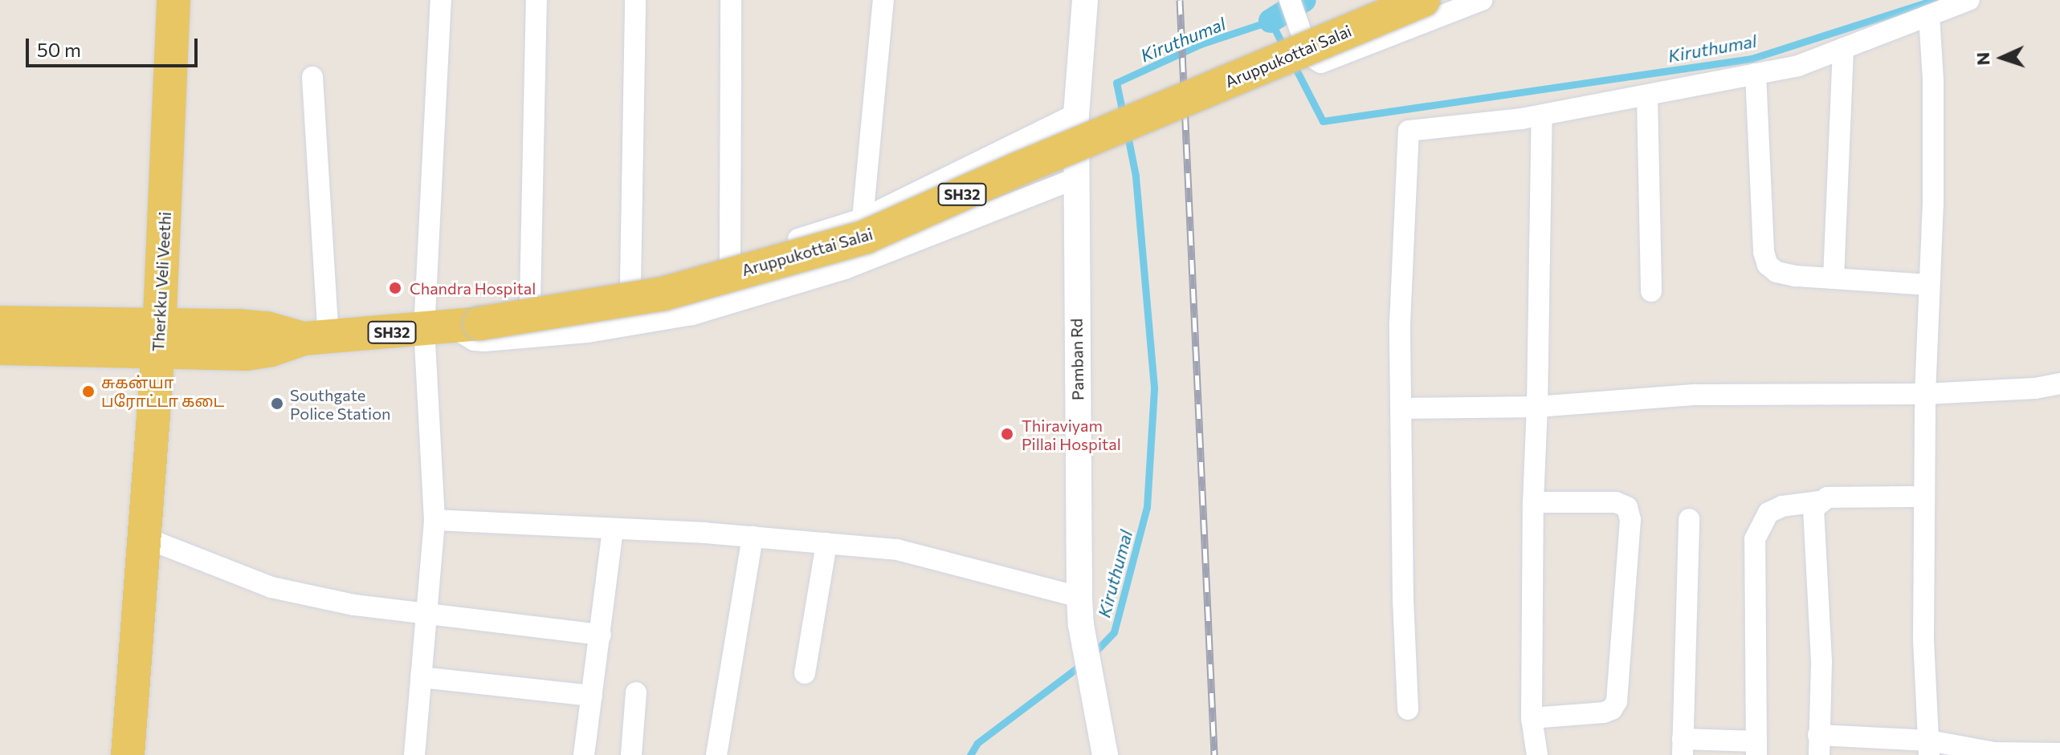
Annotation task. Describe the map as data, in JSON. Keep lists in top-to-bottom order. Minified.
{"streets":{"main road":["Aruppukottai Salai","SH32","Therkku Veli Veethi"],"street":["Pamban Rd"]},"crossings":[["Aruppukottai Salai","Therkku Veli Veethi"]],"water":["Kiruthumal"],"places":["Chandra Hospital","சுகன்யா பரோட்டா கடை","Southgate Police Station","Thiraviyam Pillai Hospital"],"scale_bar":"50 m","north":"left"}
